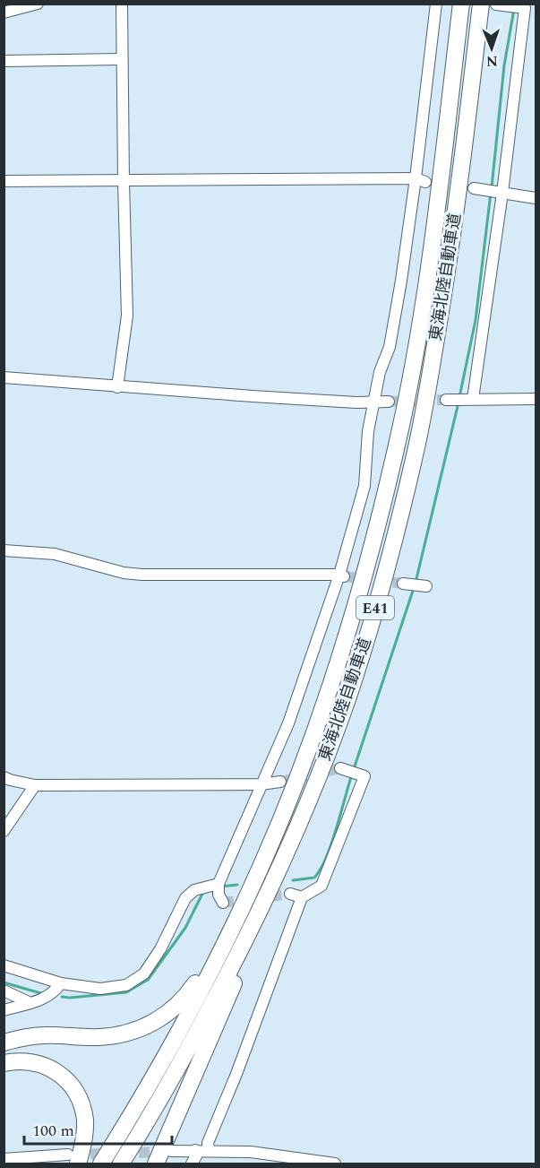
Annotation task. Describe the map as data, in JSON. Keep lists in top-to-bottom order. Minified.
{"streets":{"highway":["東海北陸自動車道","E41"]},"scale_bar":"100 m","north":"bottom"}
